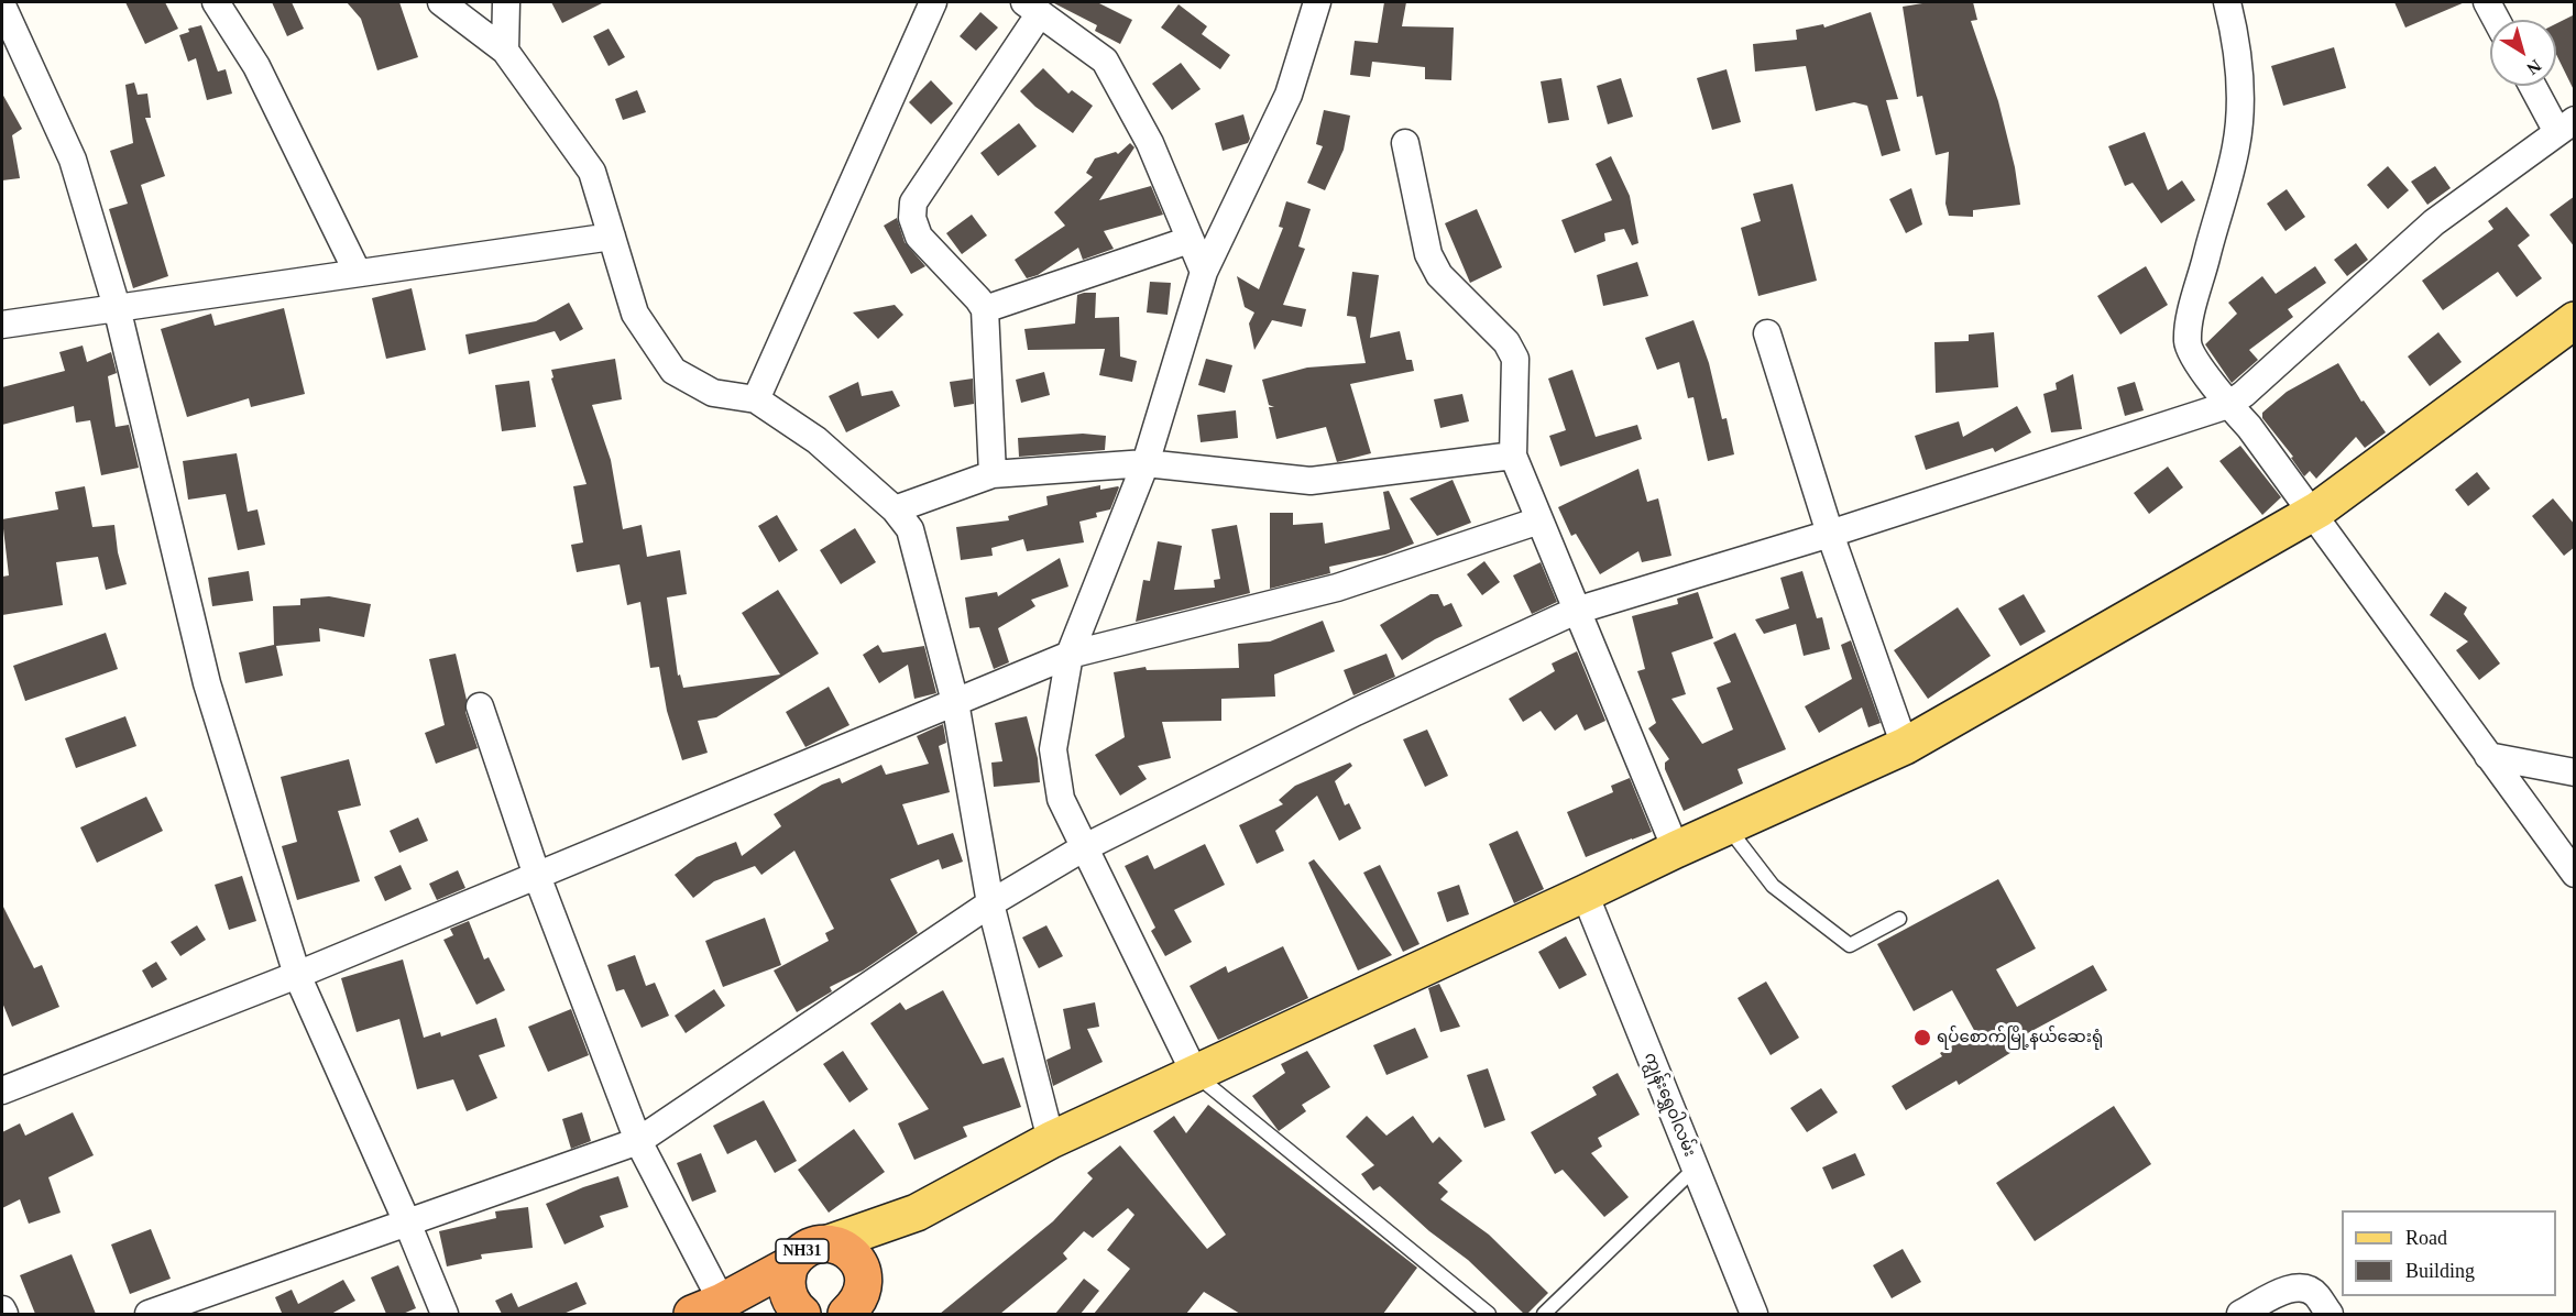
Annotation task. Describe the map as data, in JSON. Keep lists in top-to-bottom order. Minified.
{"streets":{"highway":["NH31"],"street":["ကျွန်းရွှေဝါလမ်း"]},"places":["ရပ်စောက်မြို့နယ်ဆေးရုံ"],"legend":["Road","Building"],"north":"bottom right"}
